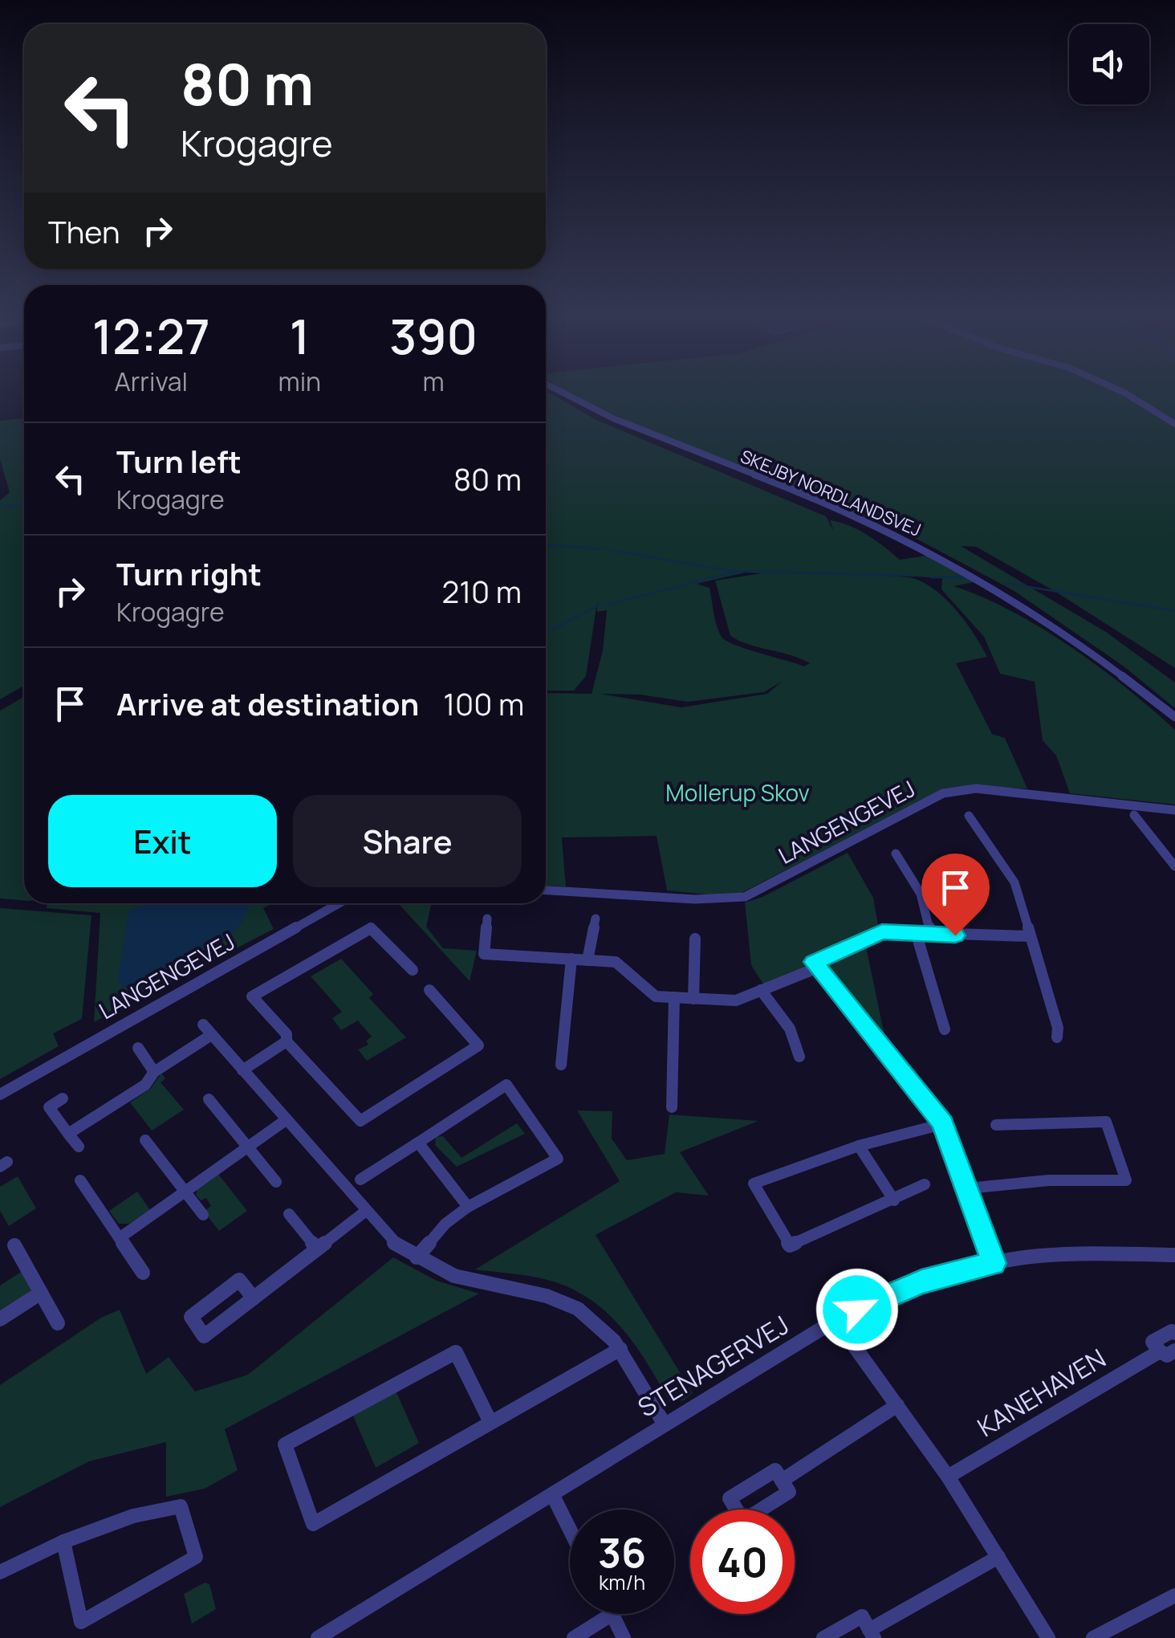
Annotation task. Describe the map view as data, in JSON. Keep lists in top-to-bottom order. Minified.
{"streets":{"street":["SKEJBY NORDLANDSVEJ","LANGENGEVEJ","STENAGERVEJ","KANEHAVEN"]},"parks":["Mollerup Skov"],"page":{"turn":["80 m","Krogagre"],"then":"Then","eta":["12:27","Arrival","1","min","390","m"],"list":[{"name":"Turn left","note":"Krogagre","value":"80 m"},{"name":"Turn right","note":"Krogagre","value":"210 m"},{"name":"Arrive at destination","value":"100 m"}],"buttons":["Exit","Share"],"speed":"36 km/h","limit":"40"}}
